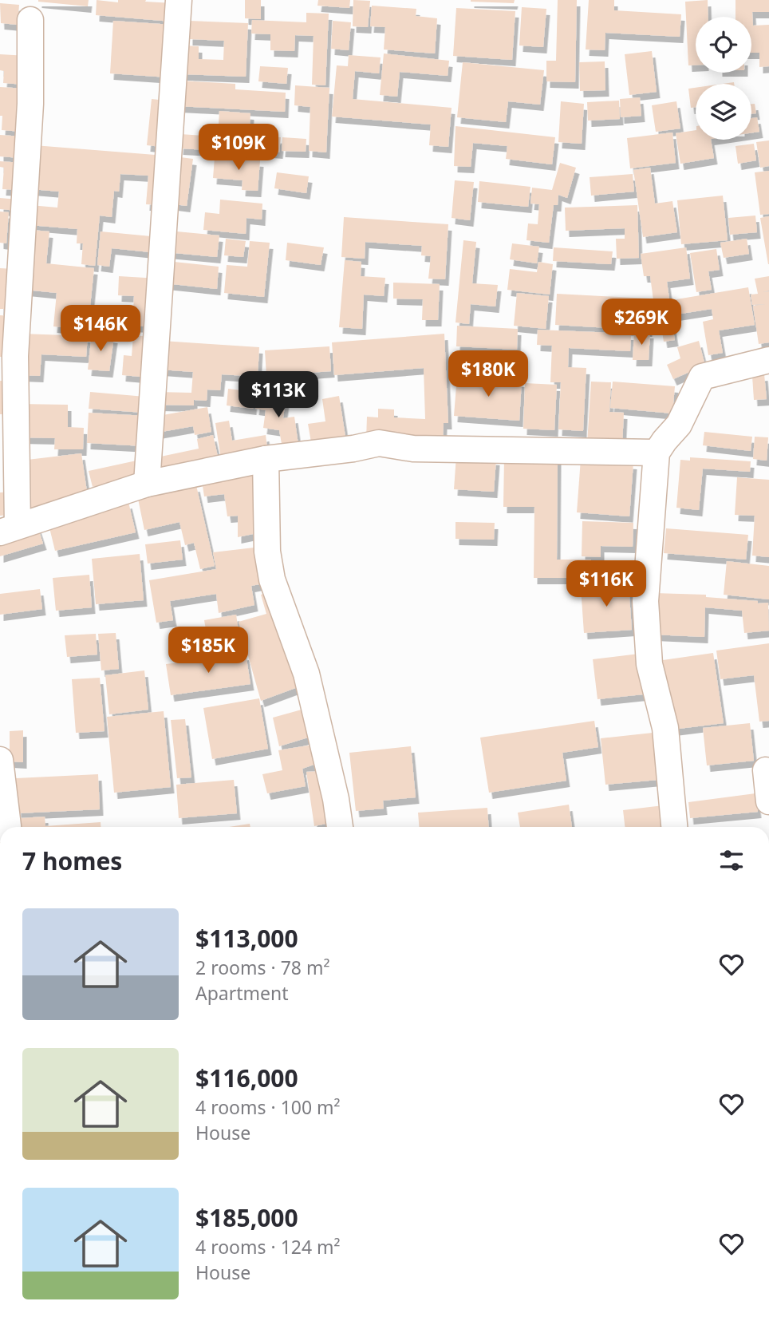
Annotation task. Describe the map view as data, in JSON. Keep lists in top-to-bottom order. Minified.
{"page":{"price":["$109K","$269K","$146K","$180K","$113K","$116K","$185K"],"heading":"7 homes","list":[{"name":"$113,000","note":"2 rooms · 78 m² · Apartment"},{"name":"$116,000","note":"4 rooms · 100 m² · House"},{"name":"$185,000","note":"4 rooms · 124 m² · House"}]}}
